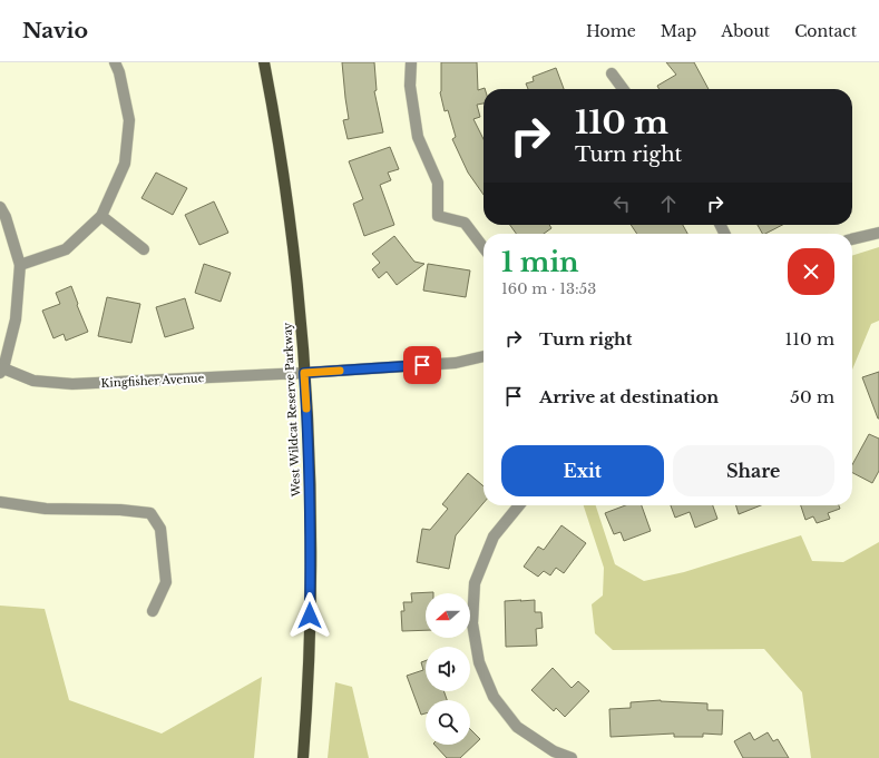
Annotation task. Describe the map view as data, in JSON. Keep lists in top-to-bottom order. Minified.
{"streets":{"main road":["West Wildcat Reserve Parkway"],"street":["Kingfisher Avenue"]},"crossings":[["Kingfisher Avenue","West Wildcat Reserve Parkway"]],"north":"left","page":{"header":"Navio","nav":["Home","Map","About","Contact"],"turn":["110 m","Turn right"],"heading":["1 min","160 m · 13:53"],"list":[{"name":"Turn right","value":"110 m"},{"name":"Arrive at destination","value":"50 m"}],"buttons":["Exit","Share"]}}
